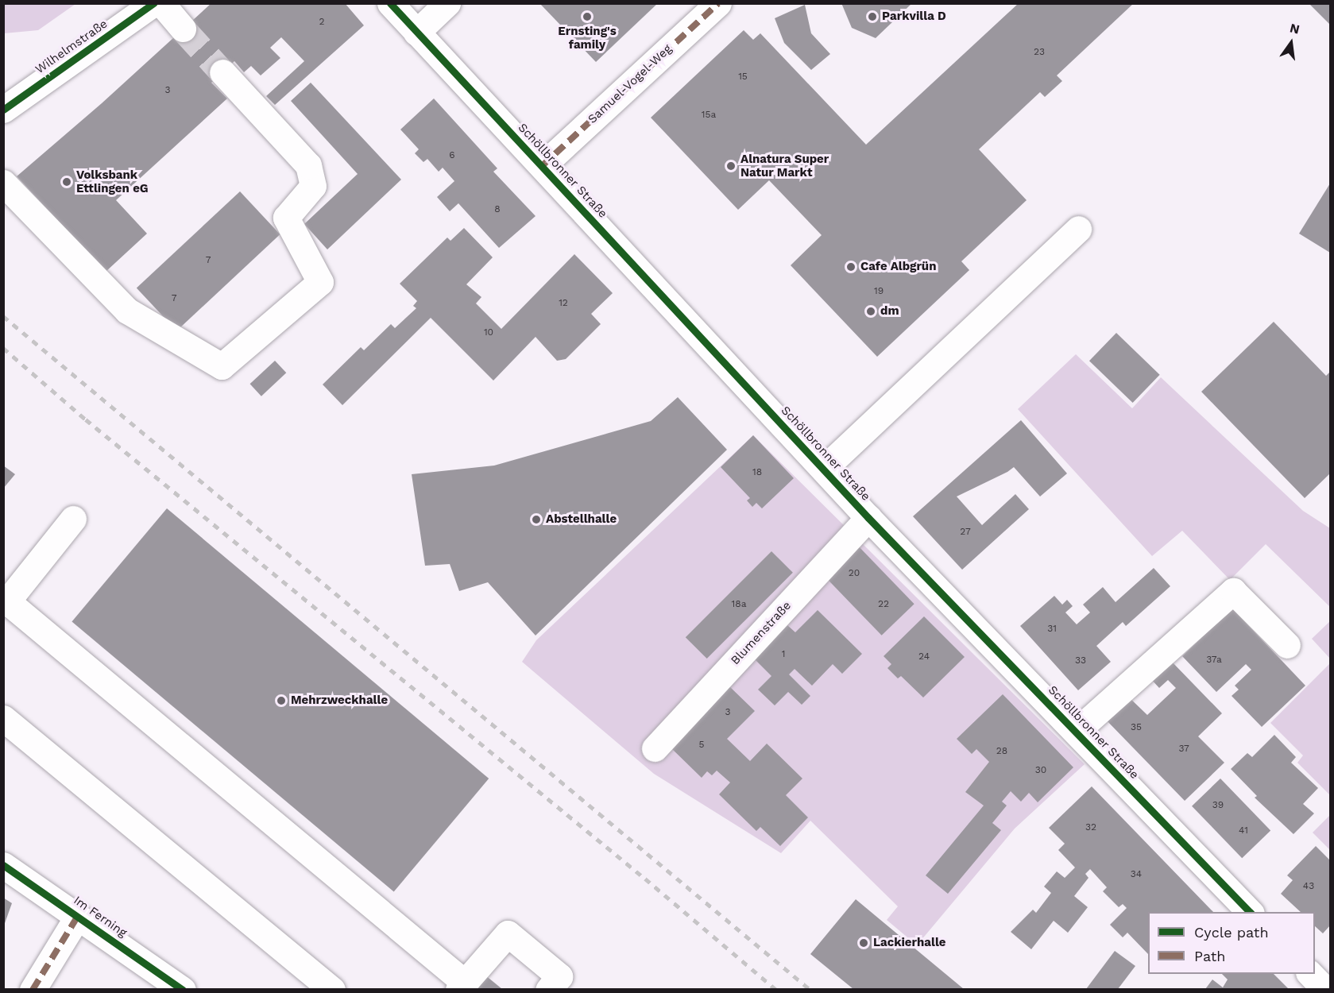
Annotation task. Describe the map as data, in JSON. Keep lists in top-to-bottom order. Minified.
{"streets":{"street":["Wilhelmstraße","Samuel-Vogel-Weg","Schöllbronner Straße","Blumenstraße","Im Ferning"]},"crossings":[["Samuel-Vogel-Weg","Schöllbronner Straße"],["Schöllbronner Straße","Blumenstraße"]],"places":["Ernsting's family","Parkvilla D","Alnatura Super Natur Markt","Volksbank Ettlingen eG","Cafe Albgrün","dm","Abstellhalle","Mehrzweckhalle","Lackierhalle"],"house_numbers":["2","23","15","3","15a","6","8","7","19","7","12","10","18","27","20","18a","22","31","1","24","37a","33","3","35","5","37","28","30","39","32","41","34","43"],"legend":["Cycle path","Path"],"north":"top"}
